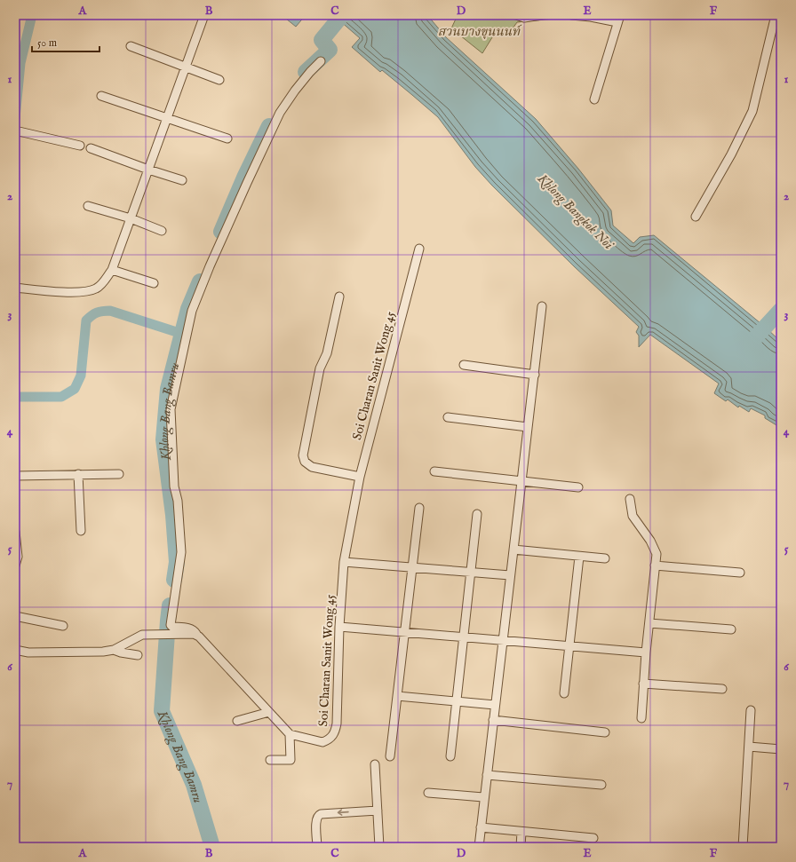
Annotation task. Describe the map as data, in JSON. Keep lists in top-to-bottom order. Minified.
{"streets":{"street":["Soi Charan Sanit Wong 45"]},"water":["Khlong Bangkok Noi","Khlong Bang Bamru"],"parks":["สวนบางขุนนนท์"],"scale_bar":"50 m","grid":{"columns":["A","B","C","D","E","F"],"rows":["1","2","3","4","5","6","7"]}}
